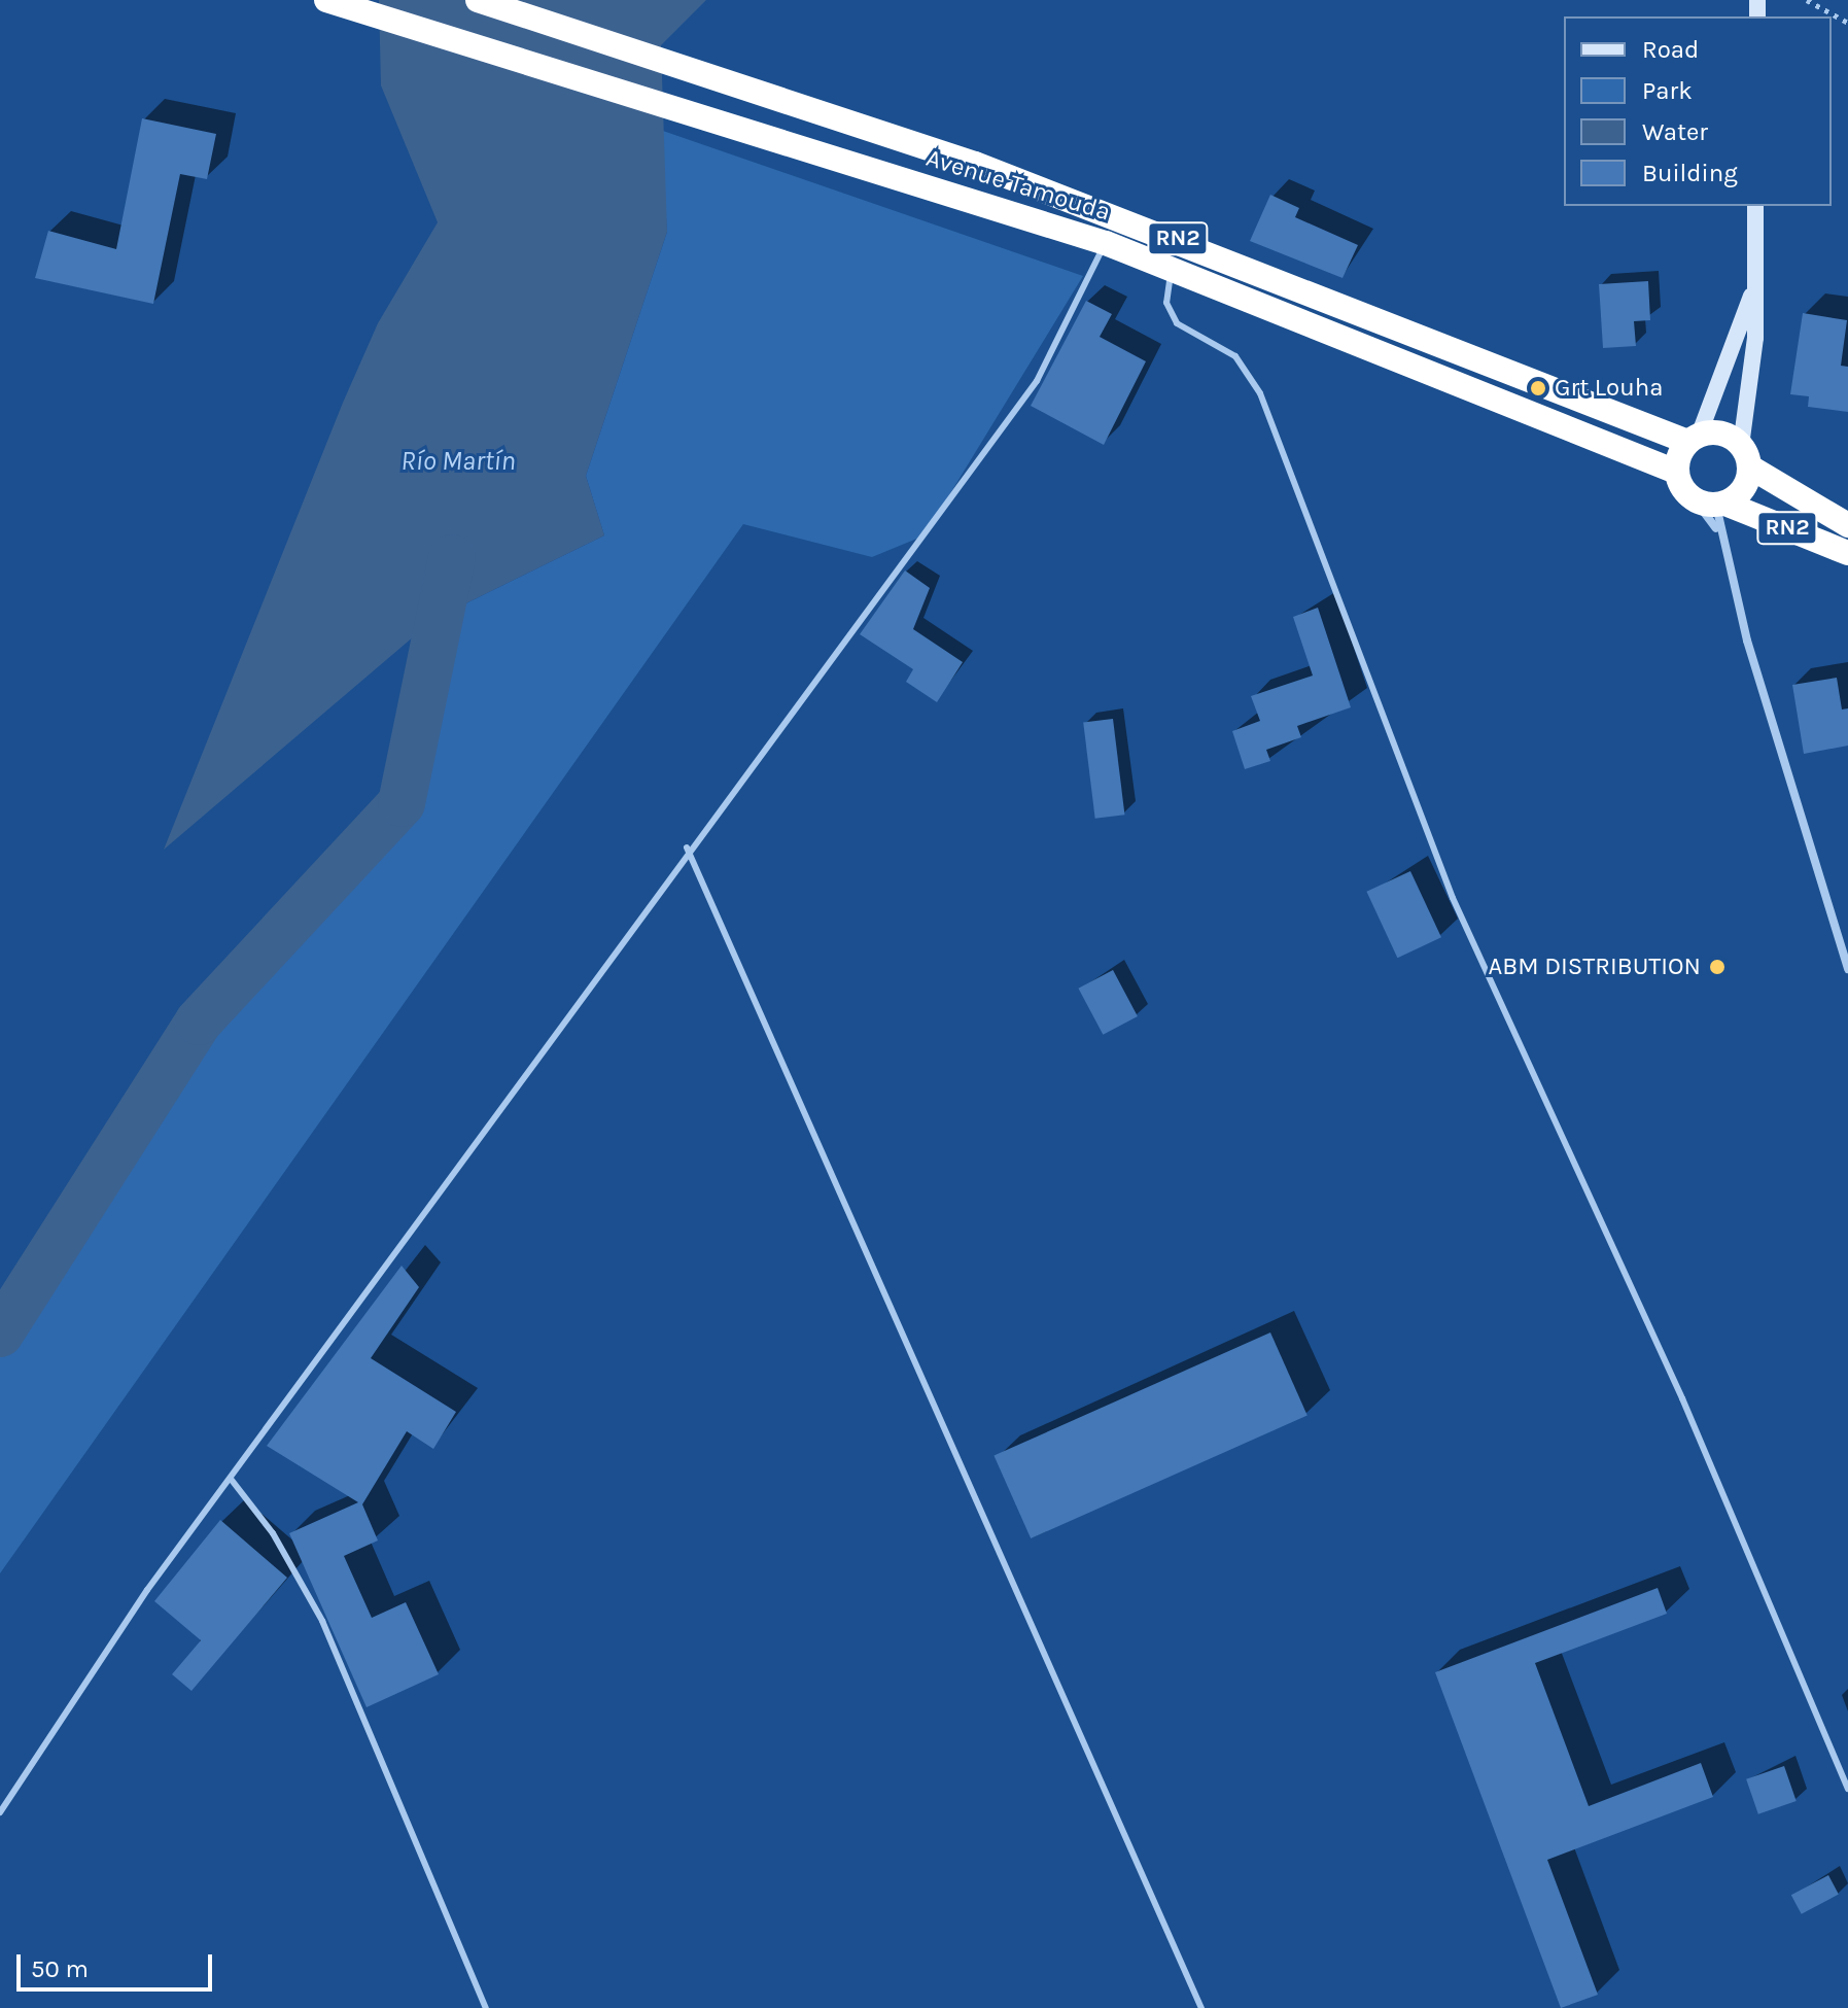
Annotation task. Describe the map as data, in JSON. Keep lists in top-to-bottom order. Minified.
{"streets":{"highway":["Avenue Tamouda","RN2"]},"crossings":[["Avenue Tamouda","RN2"]],"water":["Río Martín"],"places":["Grt Louha","ABM DISTRIBUTION"],"legend":["Road","Park","Water","Building"],"scale_bar":"50 m"}
